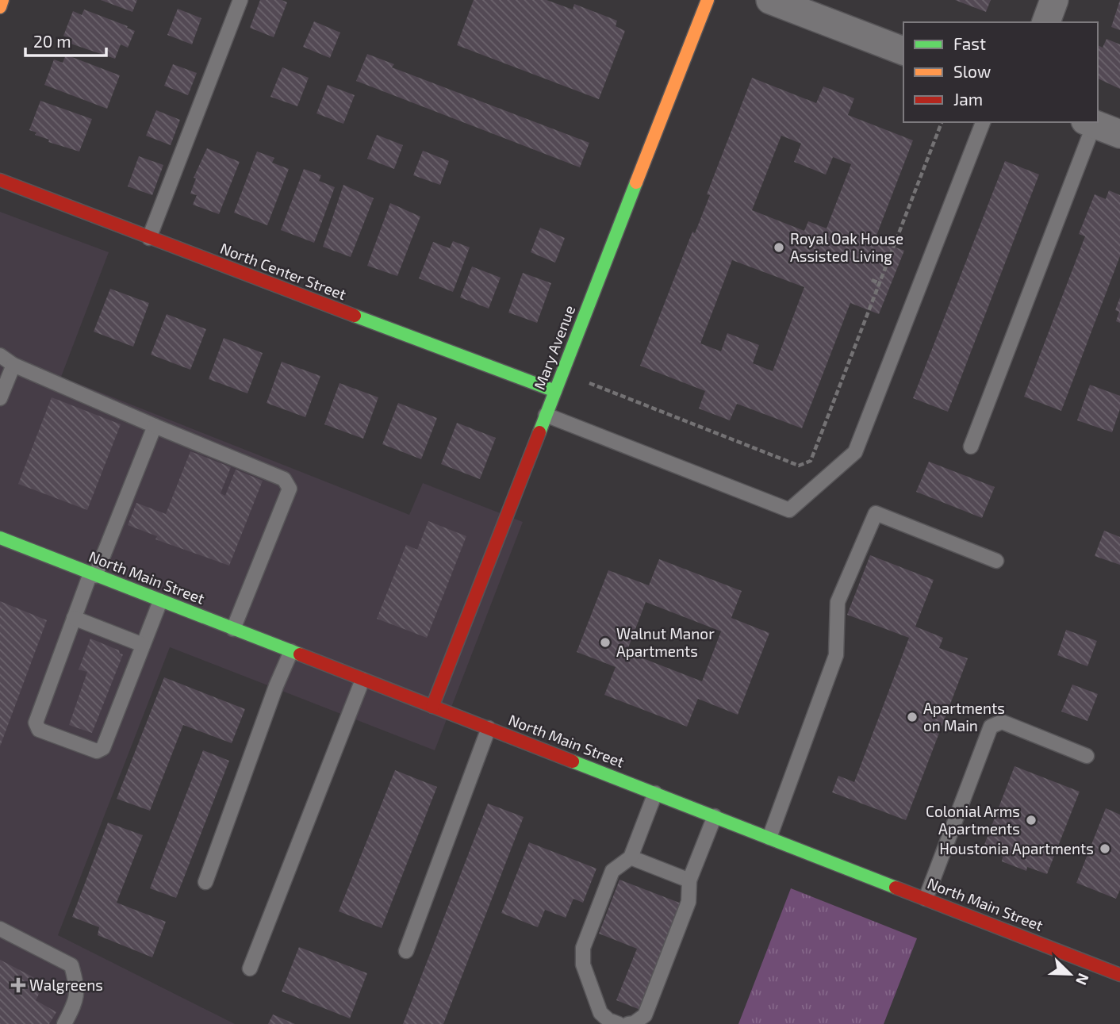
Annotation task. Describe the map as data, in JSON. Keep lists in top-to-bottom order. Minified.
{"streets":{"street":["North Center Street","Mary Avenue","North Main Street"]},"crossings":[["North Center Street","Mary Avenue"],["Mary Avenue","North Main Street"]],"places":{"other":["Royal Oak House Assisted Living","Walnut Manor Apartments","Apartments on Main","Colonial Arms Apartments","Houstonia Apartments"],"health":["Walgreens"]},"legend":["Fast","Slow","Jam"],"scale_bar":"20 m","north":"bottom right"}
